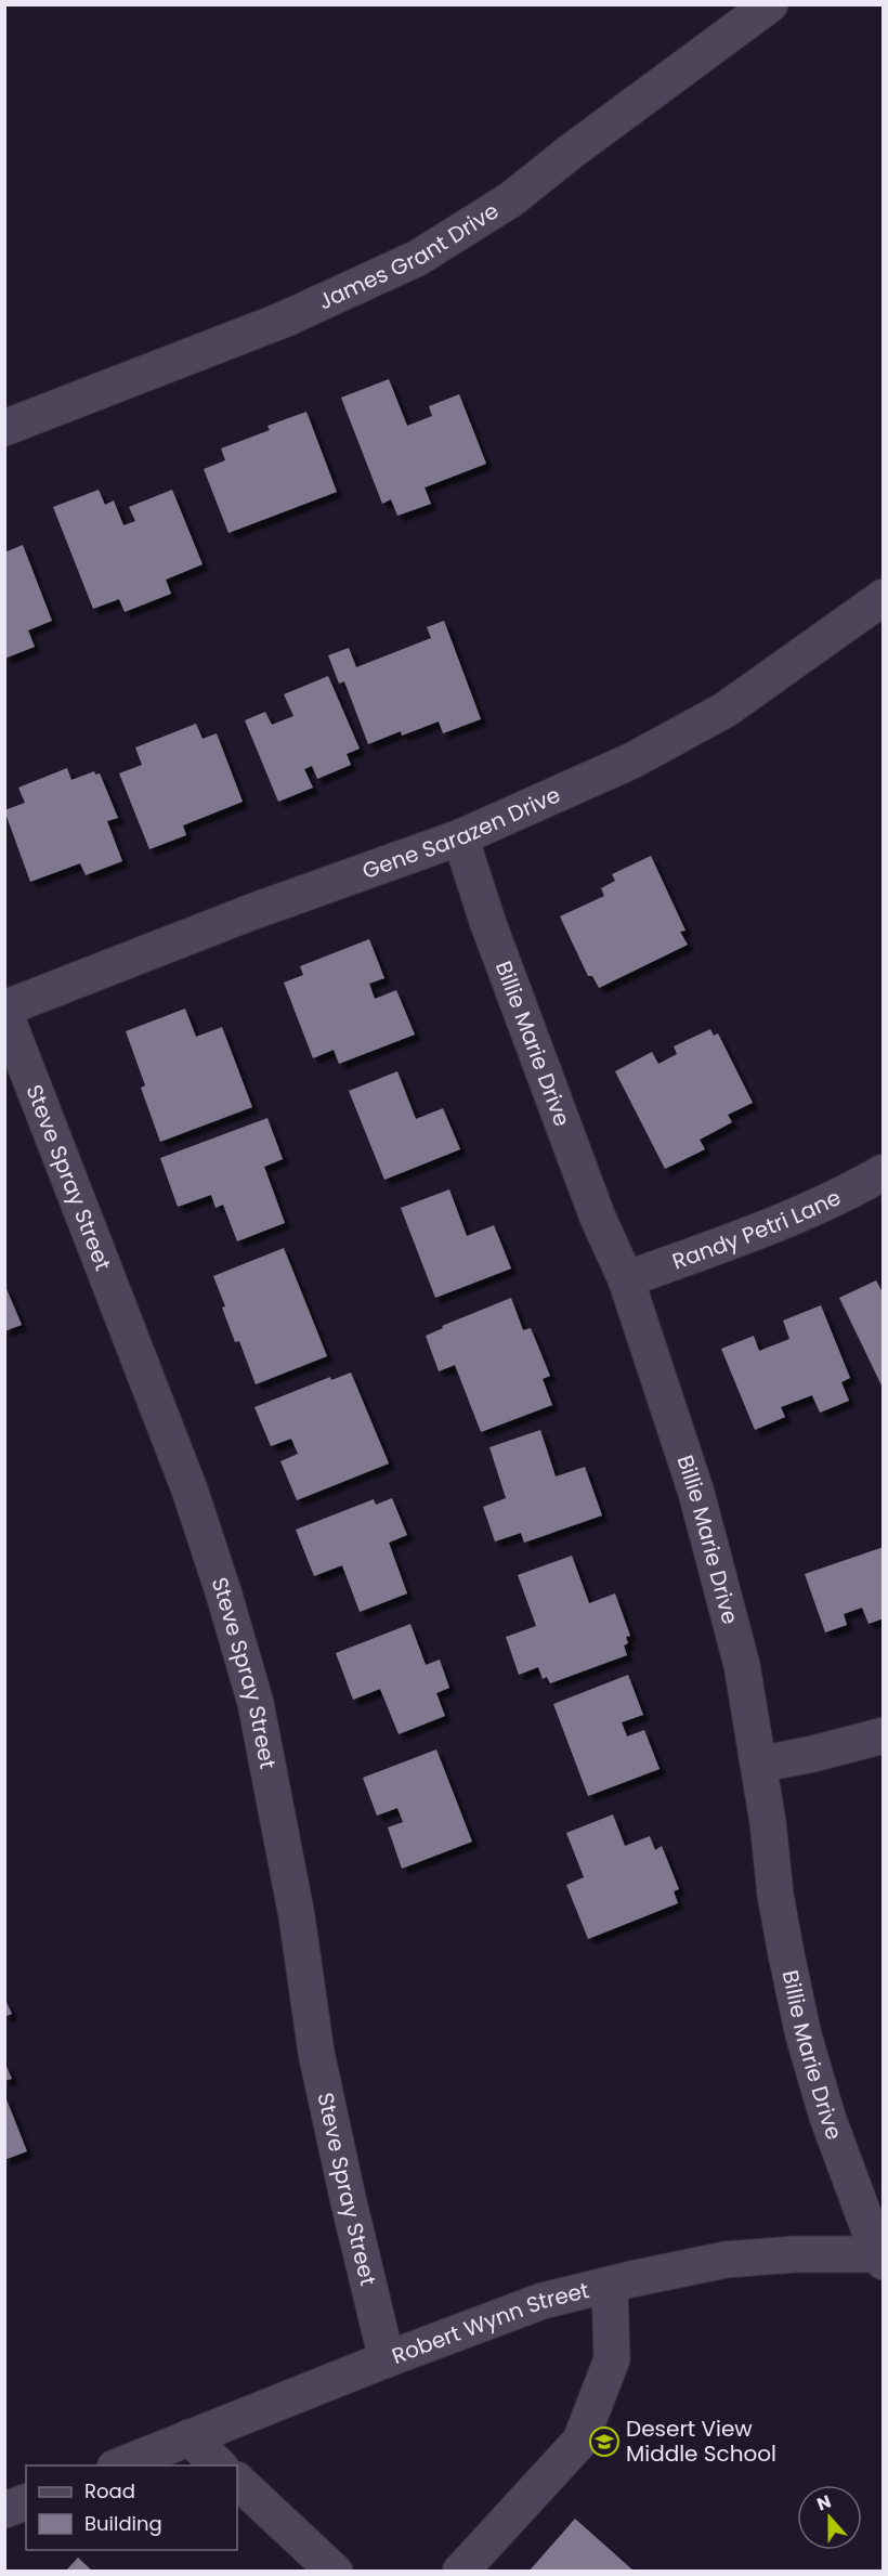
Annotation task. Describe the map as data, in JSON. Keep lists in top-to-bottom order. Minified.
{"streets":{"street":["James Grant Drive","Gene Sarazen Drive","Billie Marie Drive","Steve Spray Street","Randy Petri Lane","Robert Wynn Street"]},"crossings":[["Gene Sarazen Drive","Billie Marie Drive"],["Gene Sarazen Drive","Steve Spray Street"],["Billie Marie Drive","Randy Petri Lane"],["Billie Marie Drive","Robert Wynn Street"],["Steve Spray Street","Robert Wynn Street"]],"places":{"school or university":["Desert View Middle School"]},"legend":["Road","Building"],"north":"top"}
